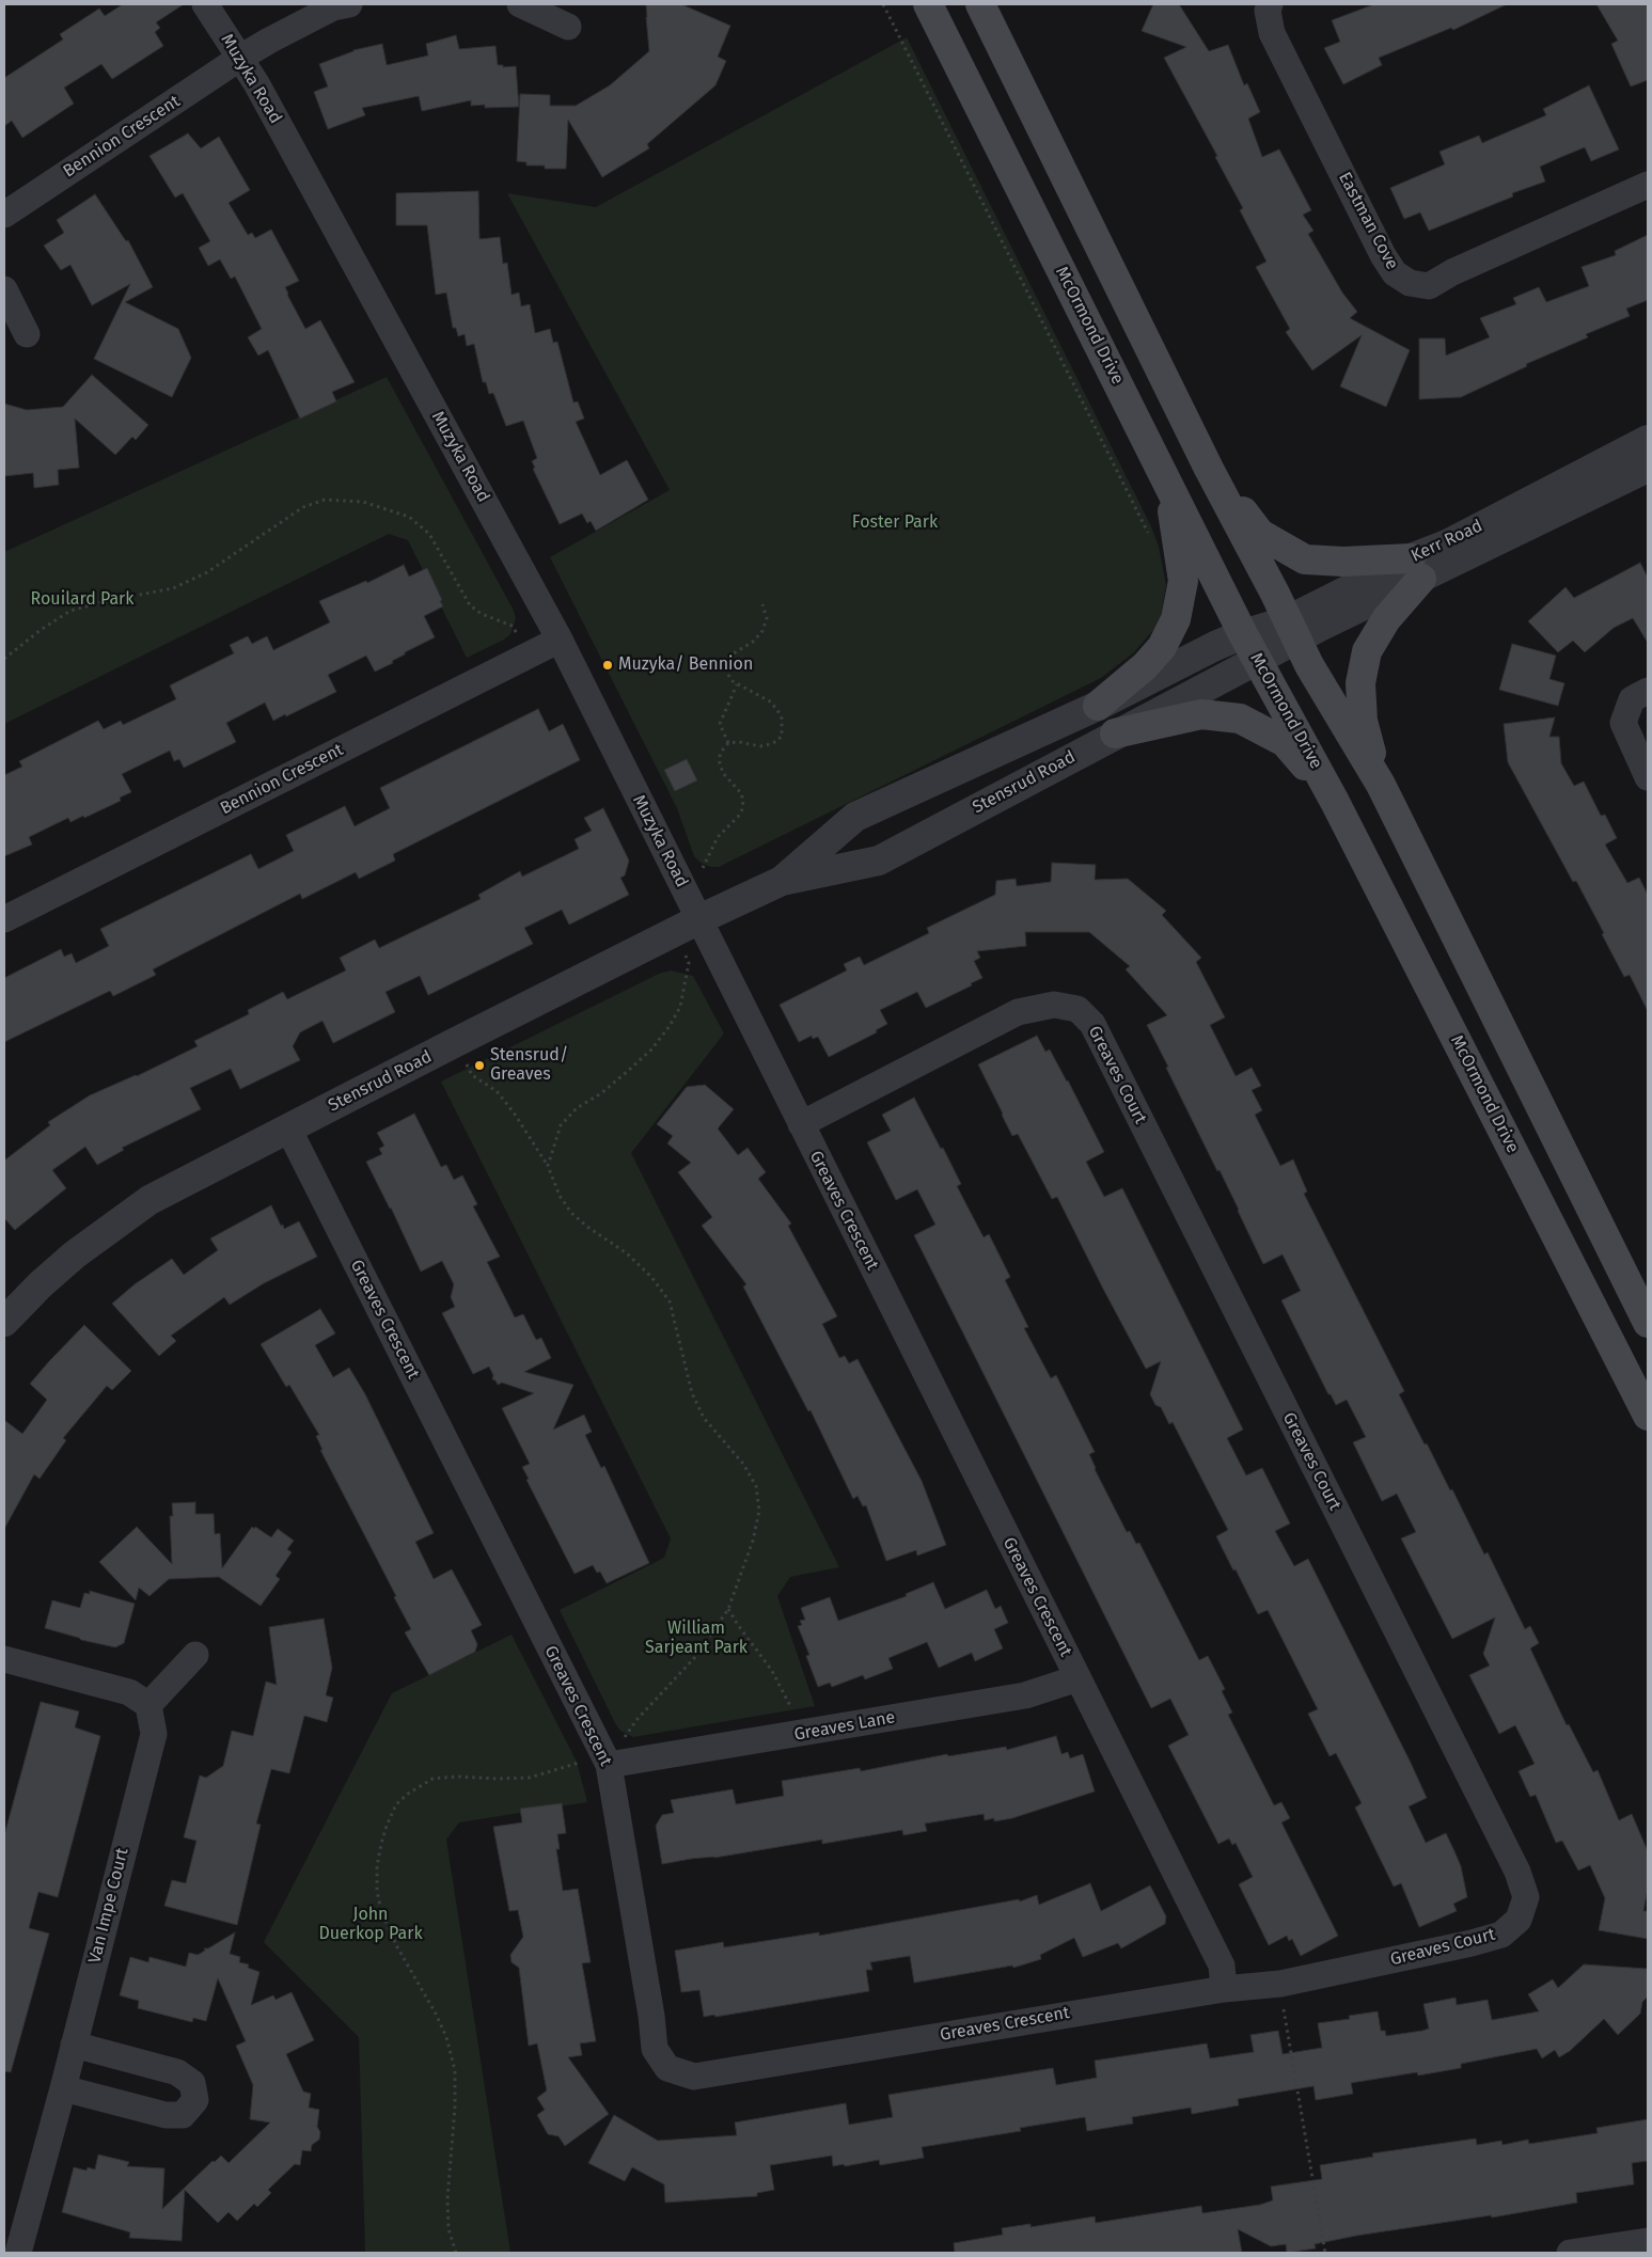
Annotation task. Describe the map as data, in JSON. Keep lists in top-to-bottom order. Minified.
{"streets":{"main road":["McOrmond Drive"],"street":["Muzyka Road","Bennion Crescent","Eastman Cove","Kerr Road","Stensrud Road","Greaves Court","Greaves Crescent","Greaves Lane","Van Impe Court"]},"crossings":[["Muzyka Road","Bennion Crescent"],["Muzyka Road","Stensrud Road"],["Muzyka Road","Greaves Crescent"],["McOrmond Drive","Kerr Road"],["McOrmond Drive","Stensrud Road"],["Kerr Road","Stensrud Road"],["Stensrud Road","Greaves Crescent"],["Greaves Court","Greaves Crescent"],["Greaves Crescent","Greaves Lane"]],"parks":["Foster Park","Rouilard Park","William Sarjeant Park","John Duerkop Park"],"places":["Muzyka/ Bennion","Stensrud/ Greaves"]}
